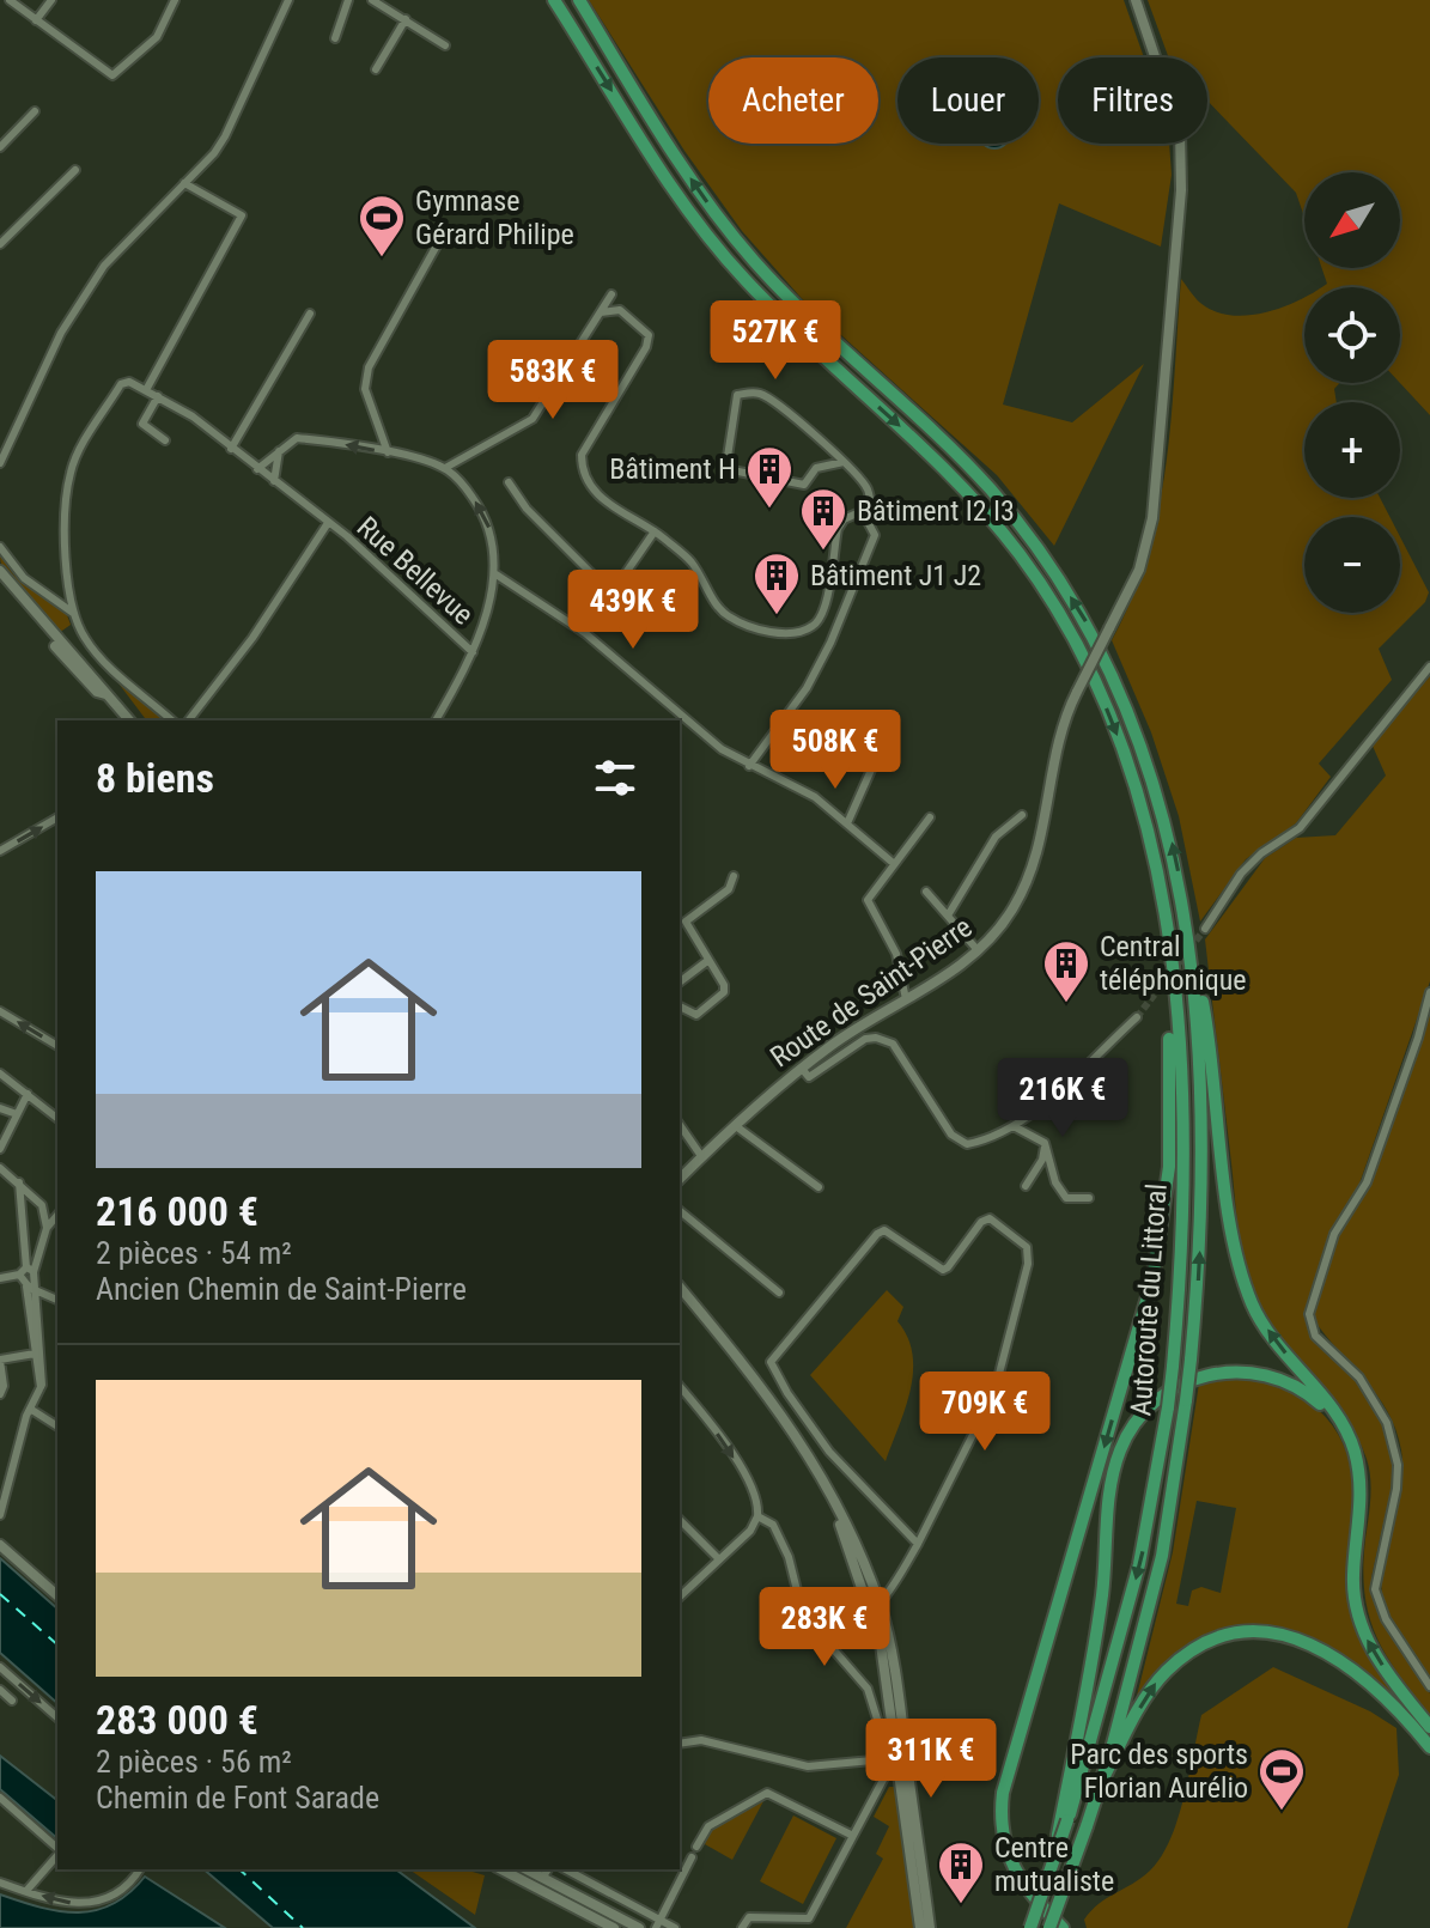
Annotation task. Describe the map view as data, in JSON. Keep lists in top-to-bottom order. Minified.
{"streets":{"highway":["Autoroute du Littoral"],"main road":["Route de Saint-Pierre"],"street":["Rue Bellevue"]},"places":{"sports":["Gymnase Gérard Philipe","Parc des sports Florian Aurélio"],"building":["Bâtiment H","Bâtiment I2 I3","Bâtiment J1 J2","Central téléphonique","Centre mutualiste"]},"north":"bottom left","page":{"chip":["Acheter","Louer","Filtres"],"map_buttons":["+","−"],"price":["527K €","583K €","439K €","508K €","216K €","709K €","283K €","311K €"],"heading":"8 biens","list":[{"name":"216 000 €","note":"2 pièces · 54 m² · Ancien Chemin de Saint-Pierre"},{"name":"283 000 €","note":"2 pièces · 56 m² · Chemin de Font Sarade"}]}}
